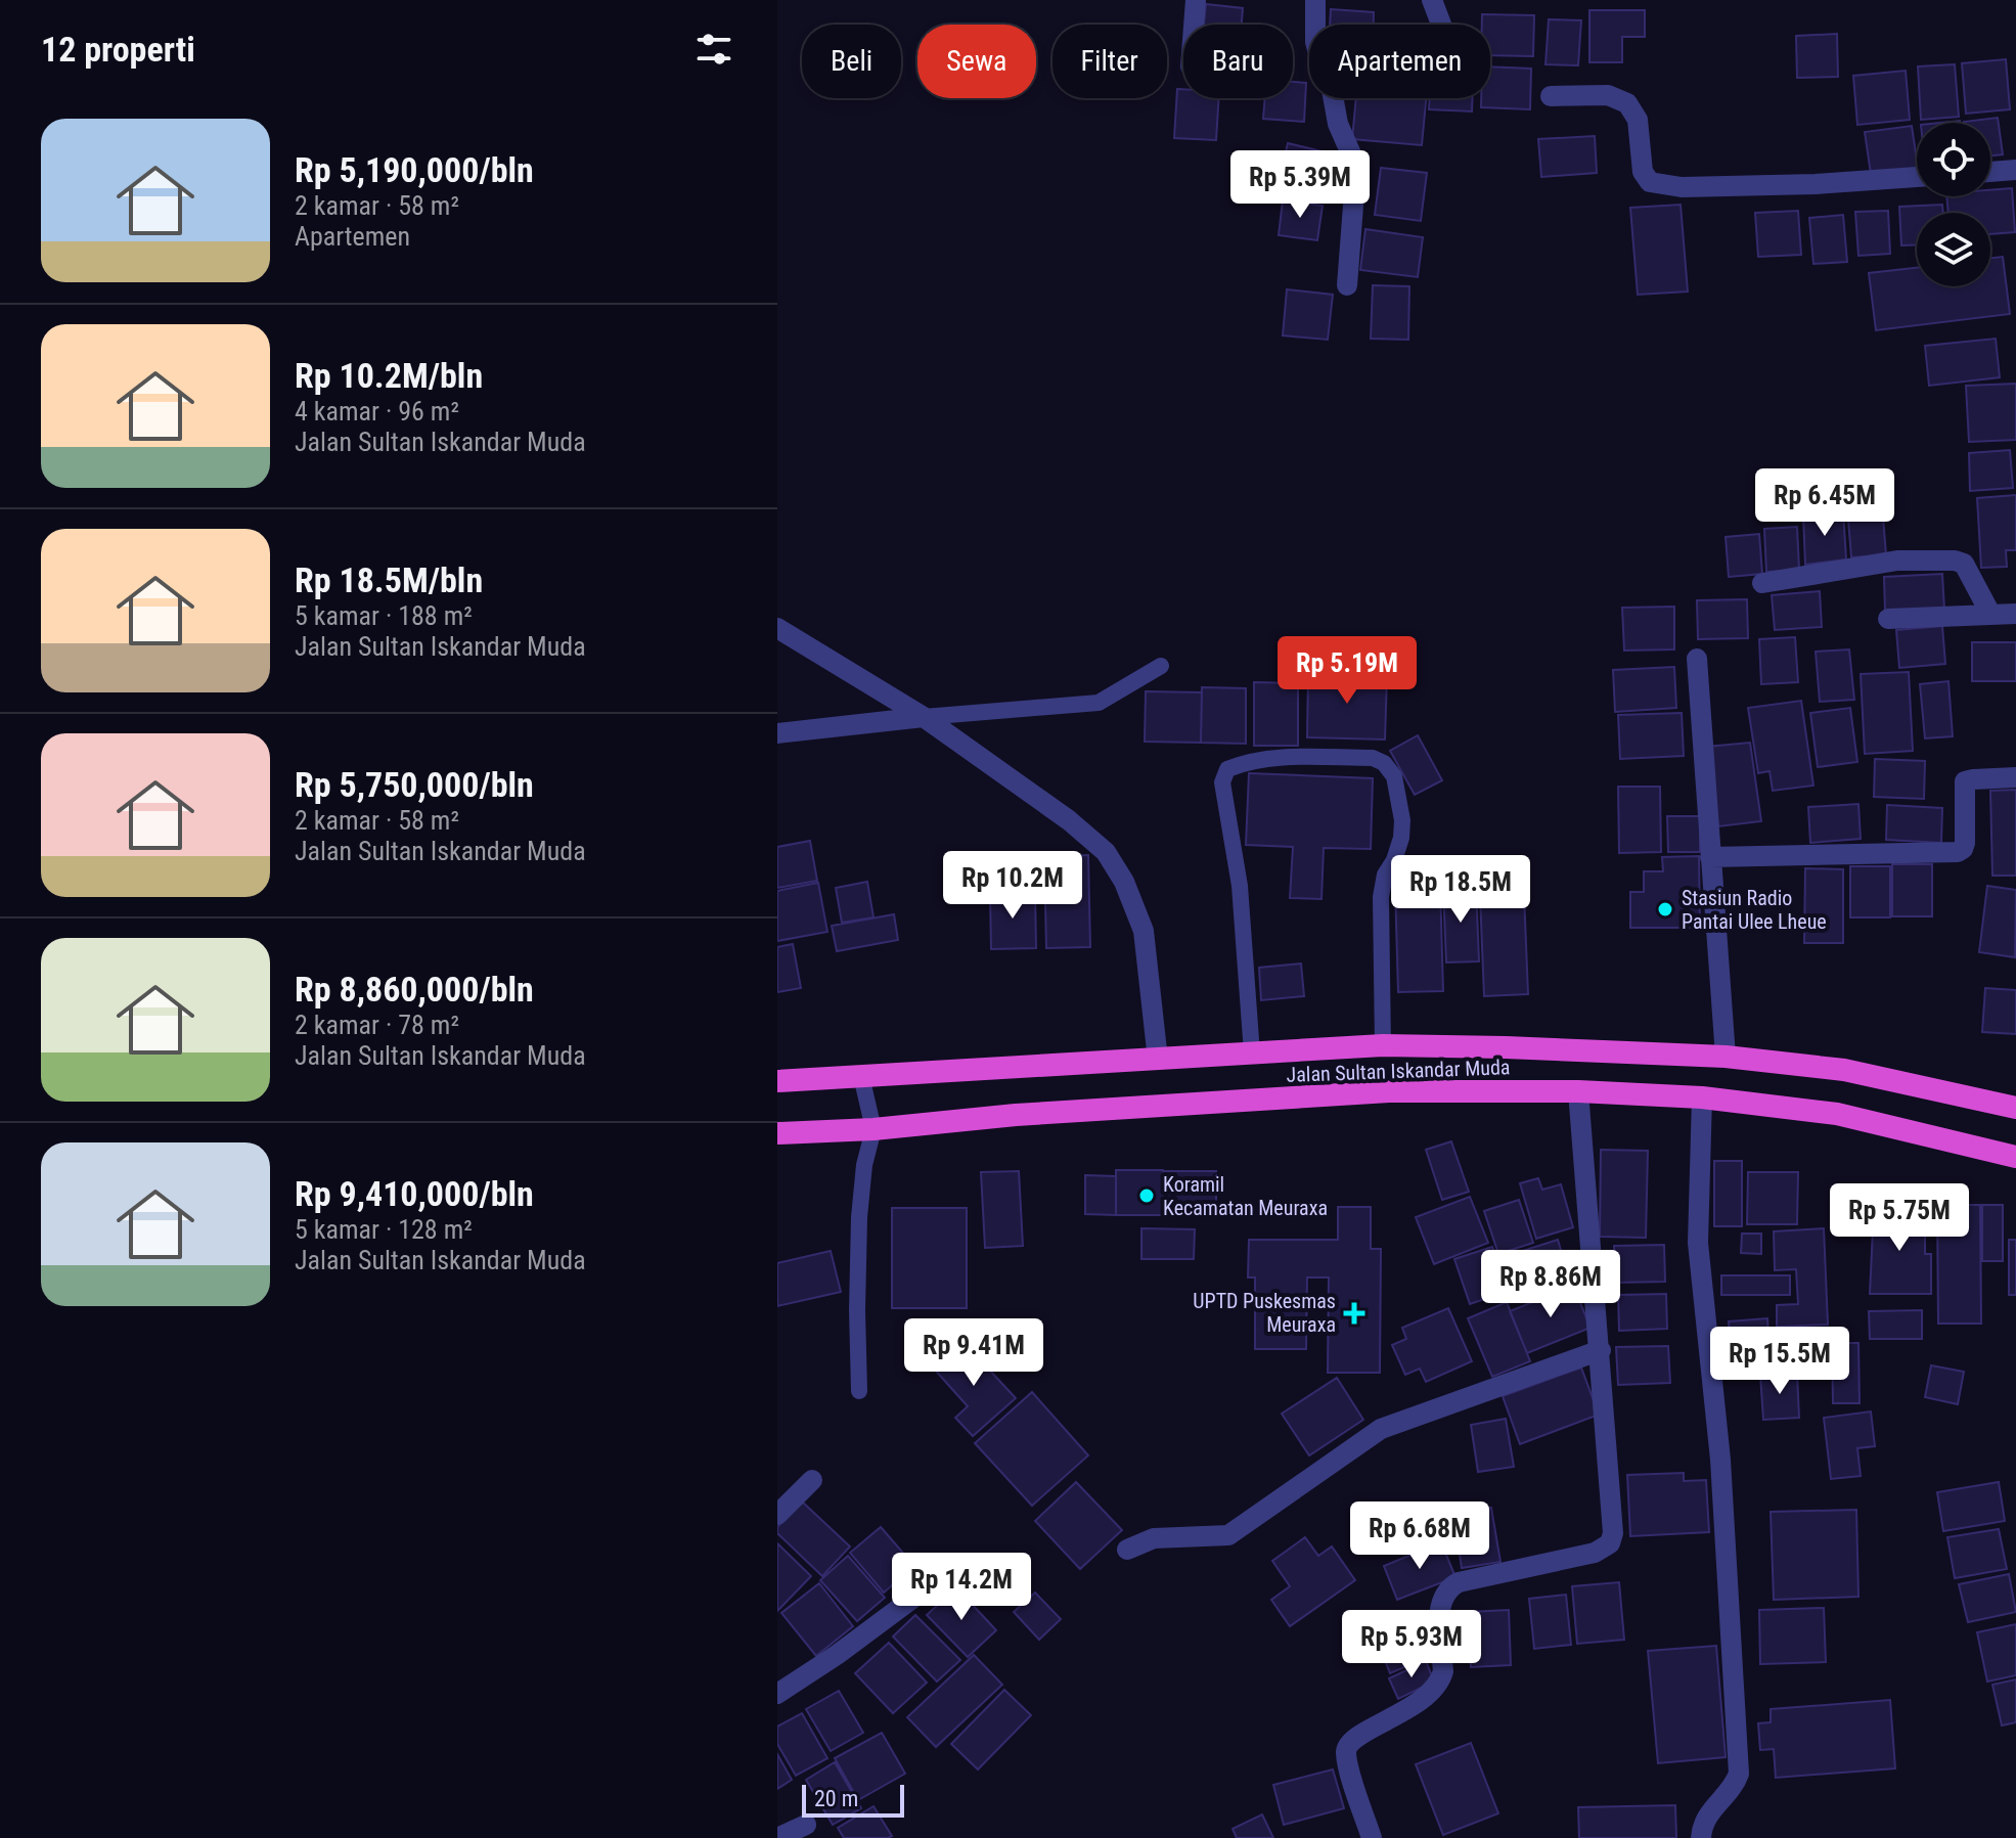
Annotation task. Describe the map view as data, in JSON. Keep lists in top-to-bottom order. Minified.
{"streets":{"highway":["Jalan Sultan Iskandar Muda"]},"places":{"other":["Stasiun Radio Pantai Ulee Lheue","Koramil Kecamatan Meuraxa"],"health":["UPTD Puskesmas Meuraxa"]},"scale_bar":"20 m","page":{"heading":"12 properti","chip":["Beli","Sewa","Filter","Baru","Apartemen"],"list":[{"name":"Rp 5,190,000/bln","note":"2 kamar · 58 m² · Apartemen"},{"name":"Rp 10.2M/bln","note":"4 kamar · 96 m² · Jalan Sultan Iskandar Muda"},{"name":"Rp 18.5M/bln","note":"5 kamar · 188 m² · Jalan Sultan Iskandar Muda"},{"name":"Rp 5,750,000/bln","note":"2 kamar · 58 m² · Jalan Sultan Iskandar Muda"},{"name":"Rp 8,860,000/bln","note":"2 kamar · 78 m² · Jalan Sultan Iskandar Muda"},{"name":"Rp 9,410,000/bln","note":"5 kamar · 128 m² · Jalan Sultan Iskandar Muda"}],"price":["Rp 5.39M","Rp 6.45M","Rp 5.19M","Rp 10.2M","Rp 18.5M","Rp 5.75M","Rp 8.86M","Rp 9.41M","Rp 15.5M","Rp 6.68M","Rp 14.2M","Rp 5.93M"],"scale":"20 m"}}
